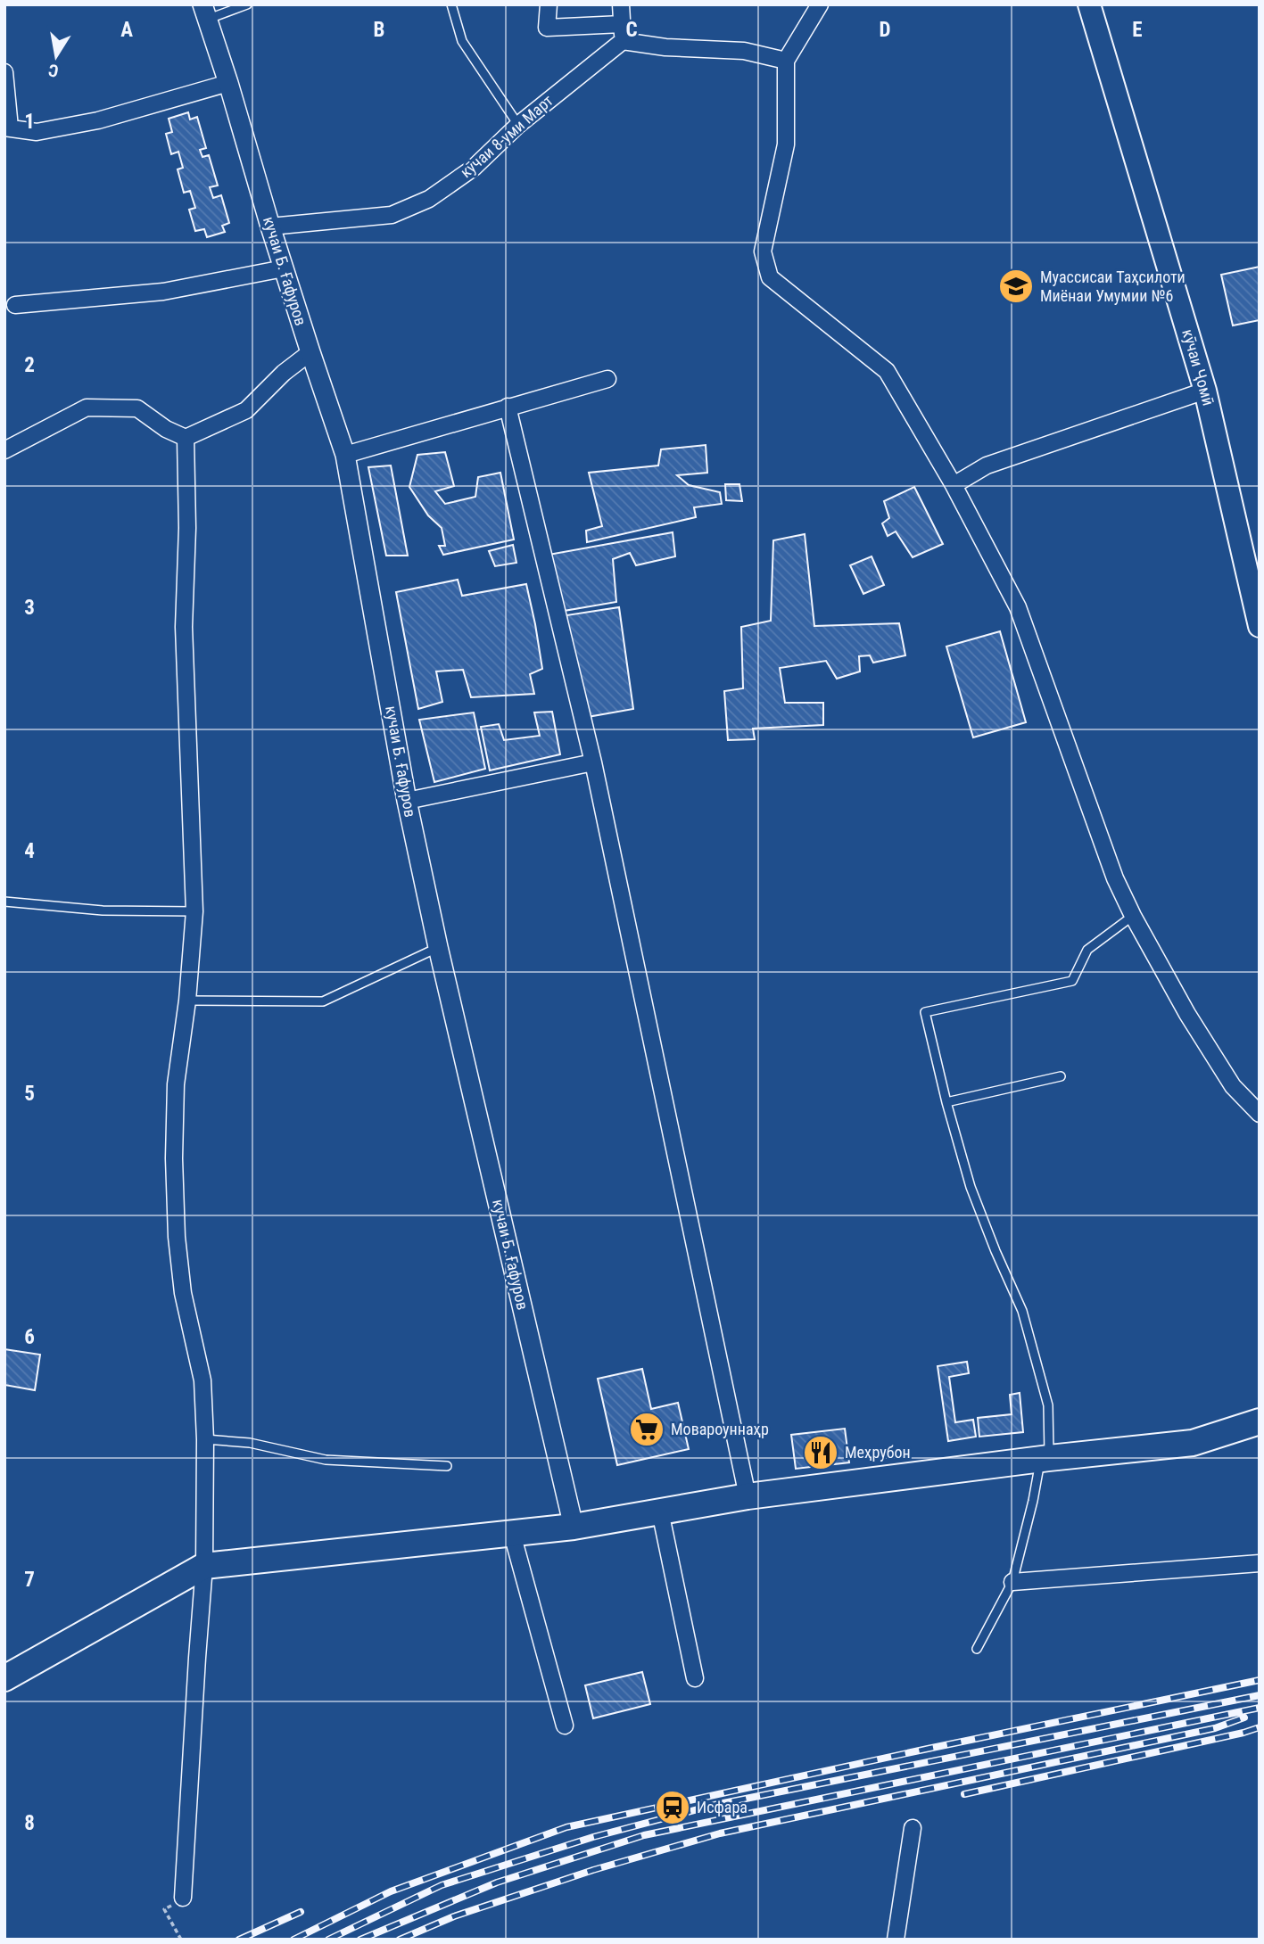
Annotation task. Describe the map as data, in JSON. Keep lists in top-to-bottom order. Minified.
{"streets":{"main road":["кӯчаи Ҷомӣ"],"street":["кӯчаи 8-уми Март","кучаи Б. Ғафуров"]},"crossings":[["кӯчаи 8-уми Март","кучаи Б. Ғафуров"]],"places":{"school or university":["Муассисаи Таҳсилоти Миёнаи Умумии №6"],"supermarket":["Мовароуннаҳр"],"restaurant":["Меҳрубон"],"station":["Исфара"]},"north":"bottom","grid":{"columns":["A","B","C","D","E"],"rows":["1","2","3","4","5","6","7","8"]}}
